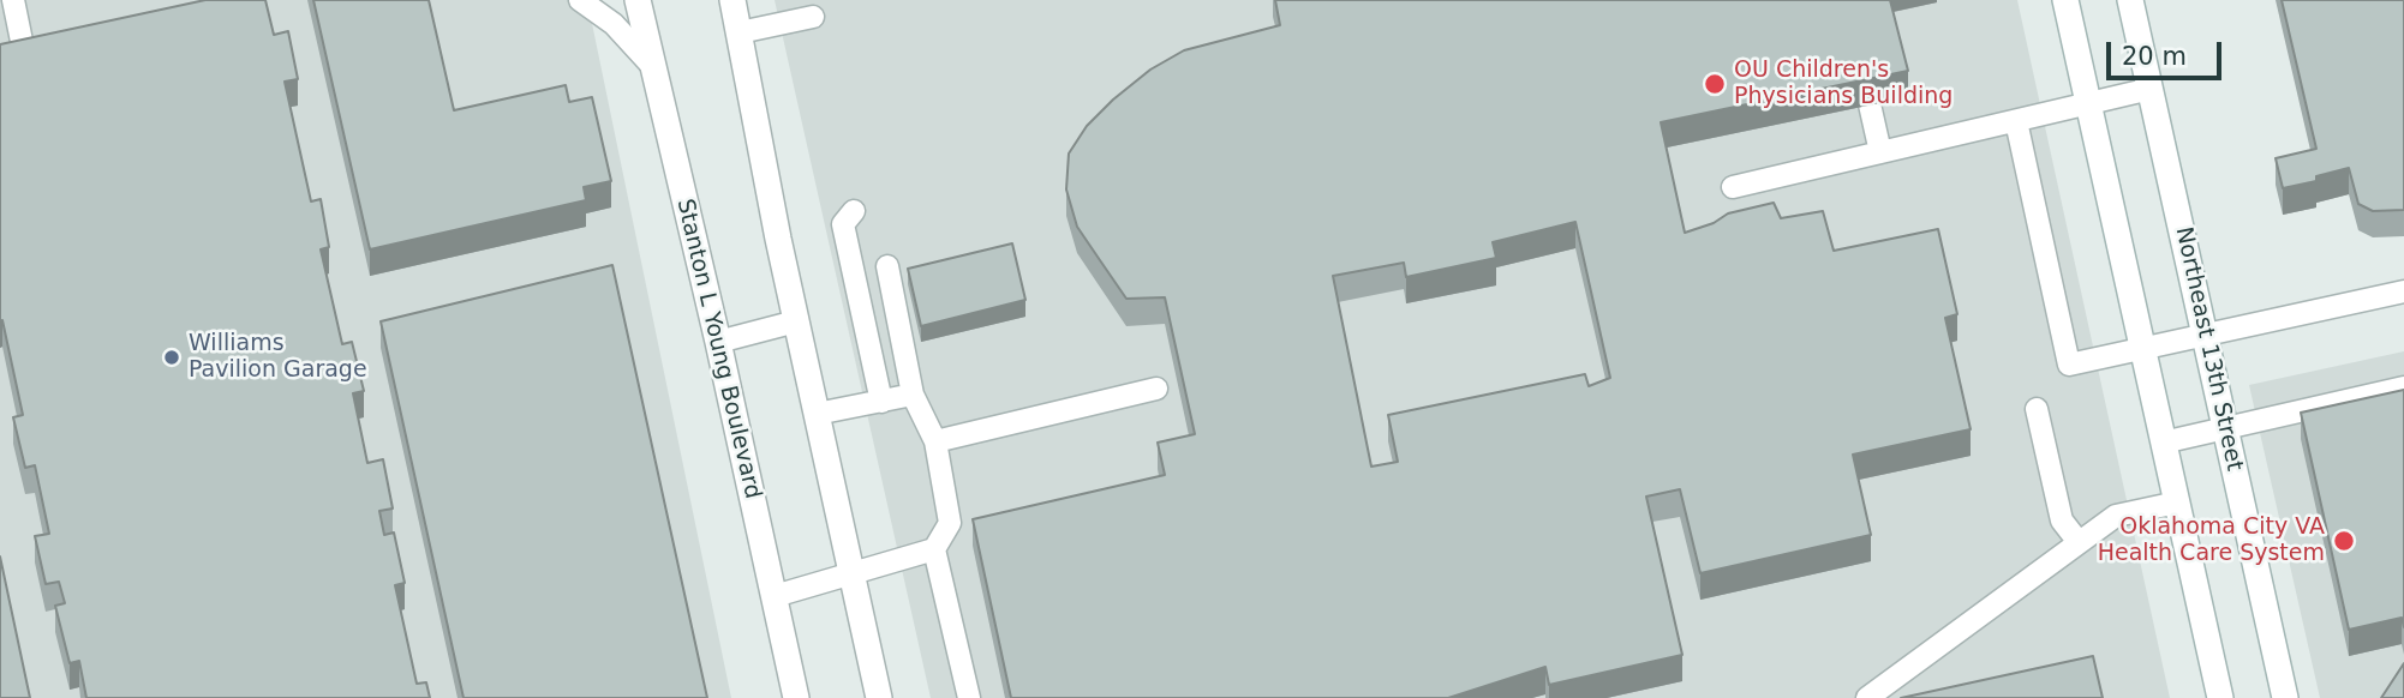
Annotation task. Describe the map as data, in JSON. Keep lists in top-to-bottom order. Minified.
{"streets":{"street":["Stanton L Young Boulevard","Northeast 13th Street"]},"places":["OU Children's Physicians Building","Williams Pavilion Garage","Oklahoma City VA Health Care System"],"scale_bar":"20 m"}
